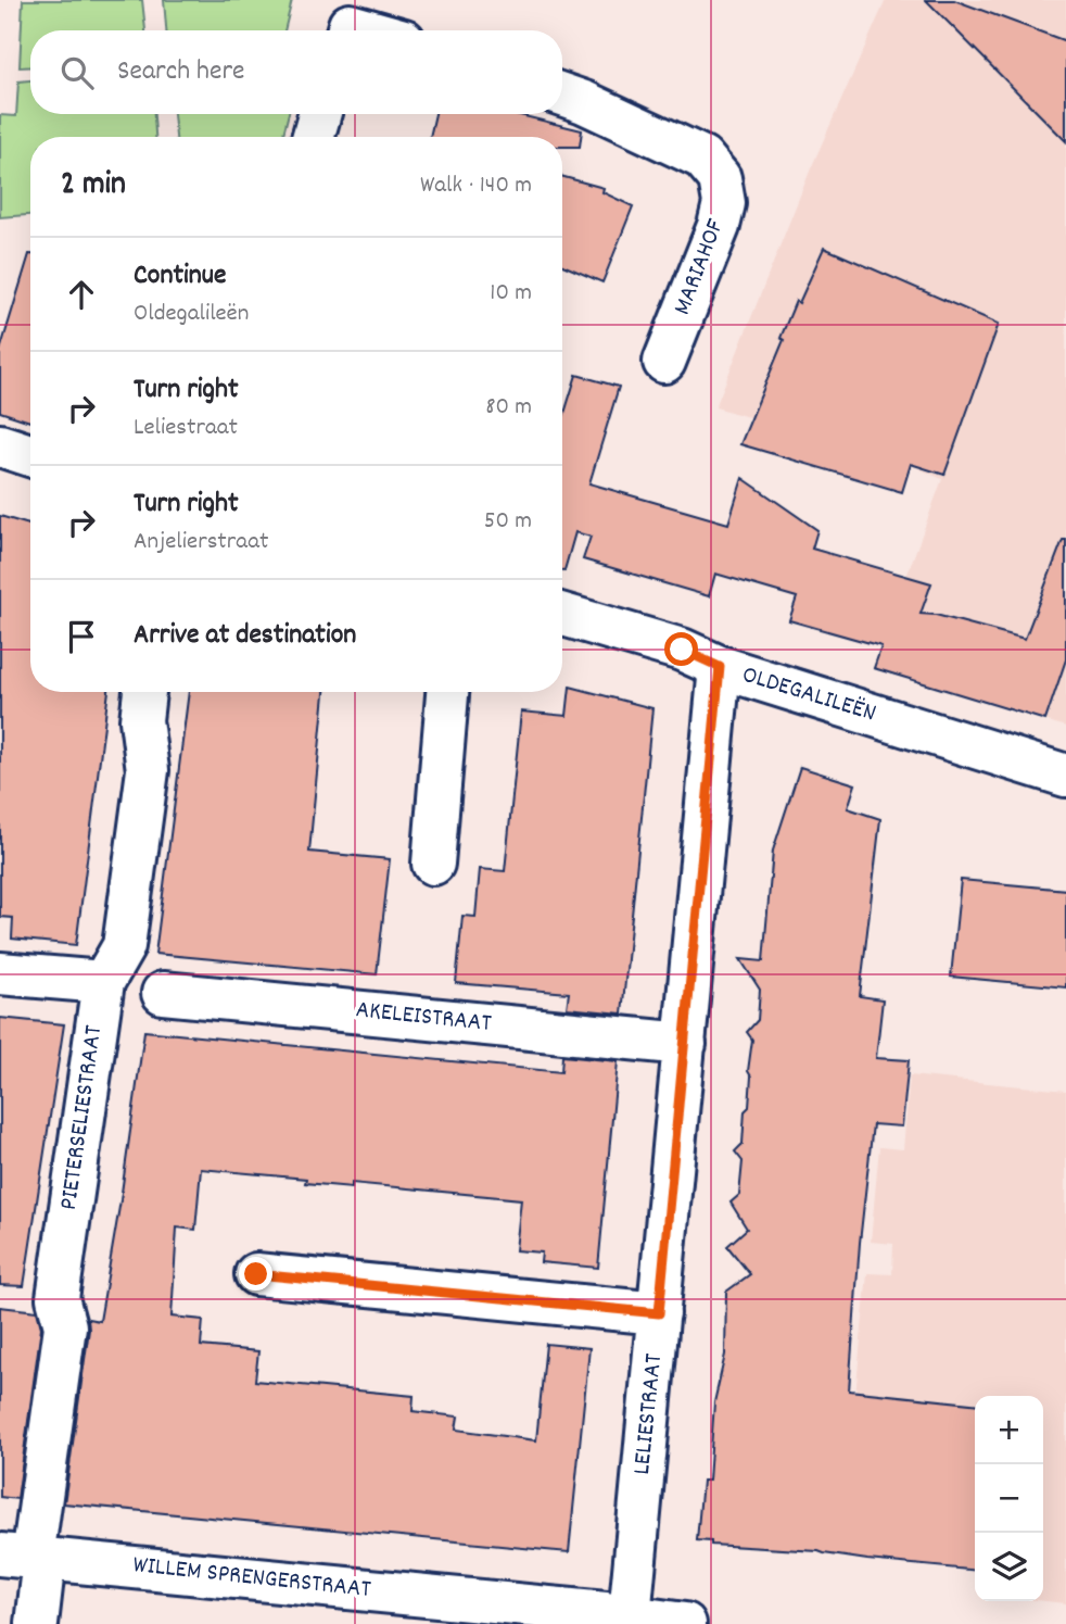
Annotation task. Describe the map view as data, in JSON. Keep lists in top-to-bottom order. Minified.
{"streets":{"street":["MARIAHOF","OLDEGALILEËN","AKELEISTRAAT","PIETERSELIESTRAAT","LELIESTRAAT","WILLEM SPRENGERSTRAAT"]},"crossings":[["OLDEGALILEËN","LELIESTRAAT"],["AKELEISTRAAT","LELIESTRAAT"],["PIETERSELIESTRAAT","WILLEM SPRENGERSTRAAT"],["LELIESTRAAT","WILLEM SPRENGERSTRAAT"]],"page":{"search":"Search here","heading":["2 min","Walk · 140 m"],"list":[["Continue","Oldegalileën","10 m"],["Turn right","Leliestraat","80 m"],["Turn right","Anjelierstraat","50 m"],"Arrive at destination"],"map_buttons":["+","−"]}}
